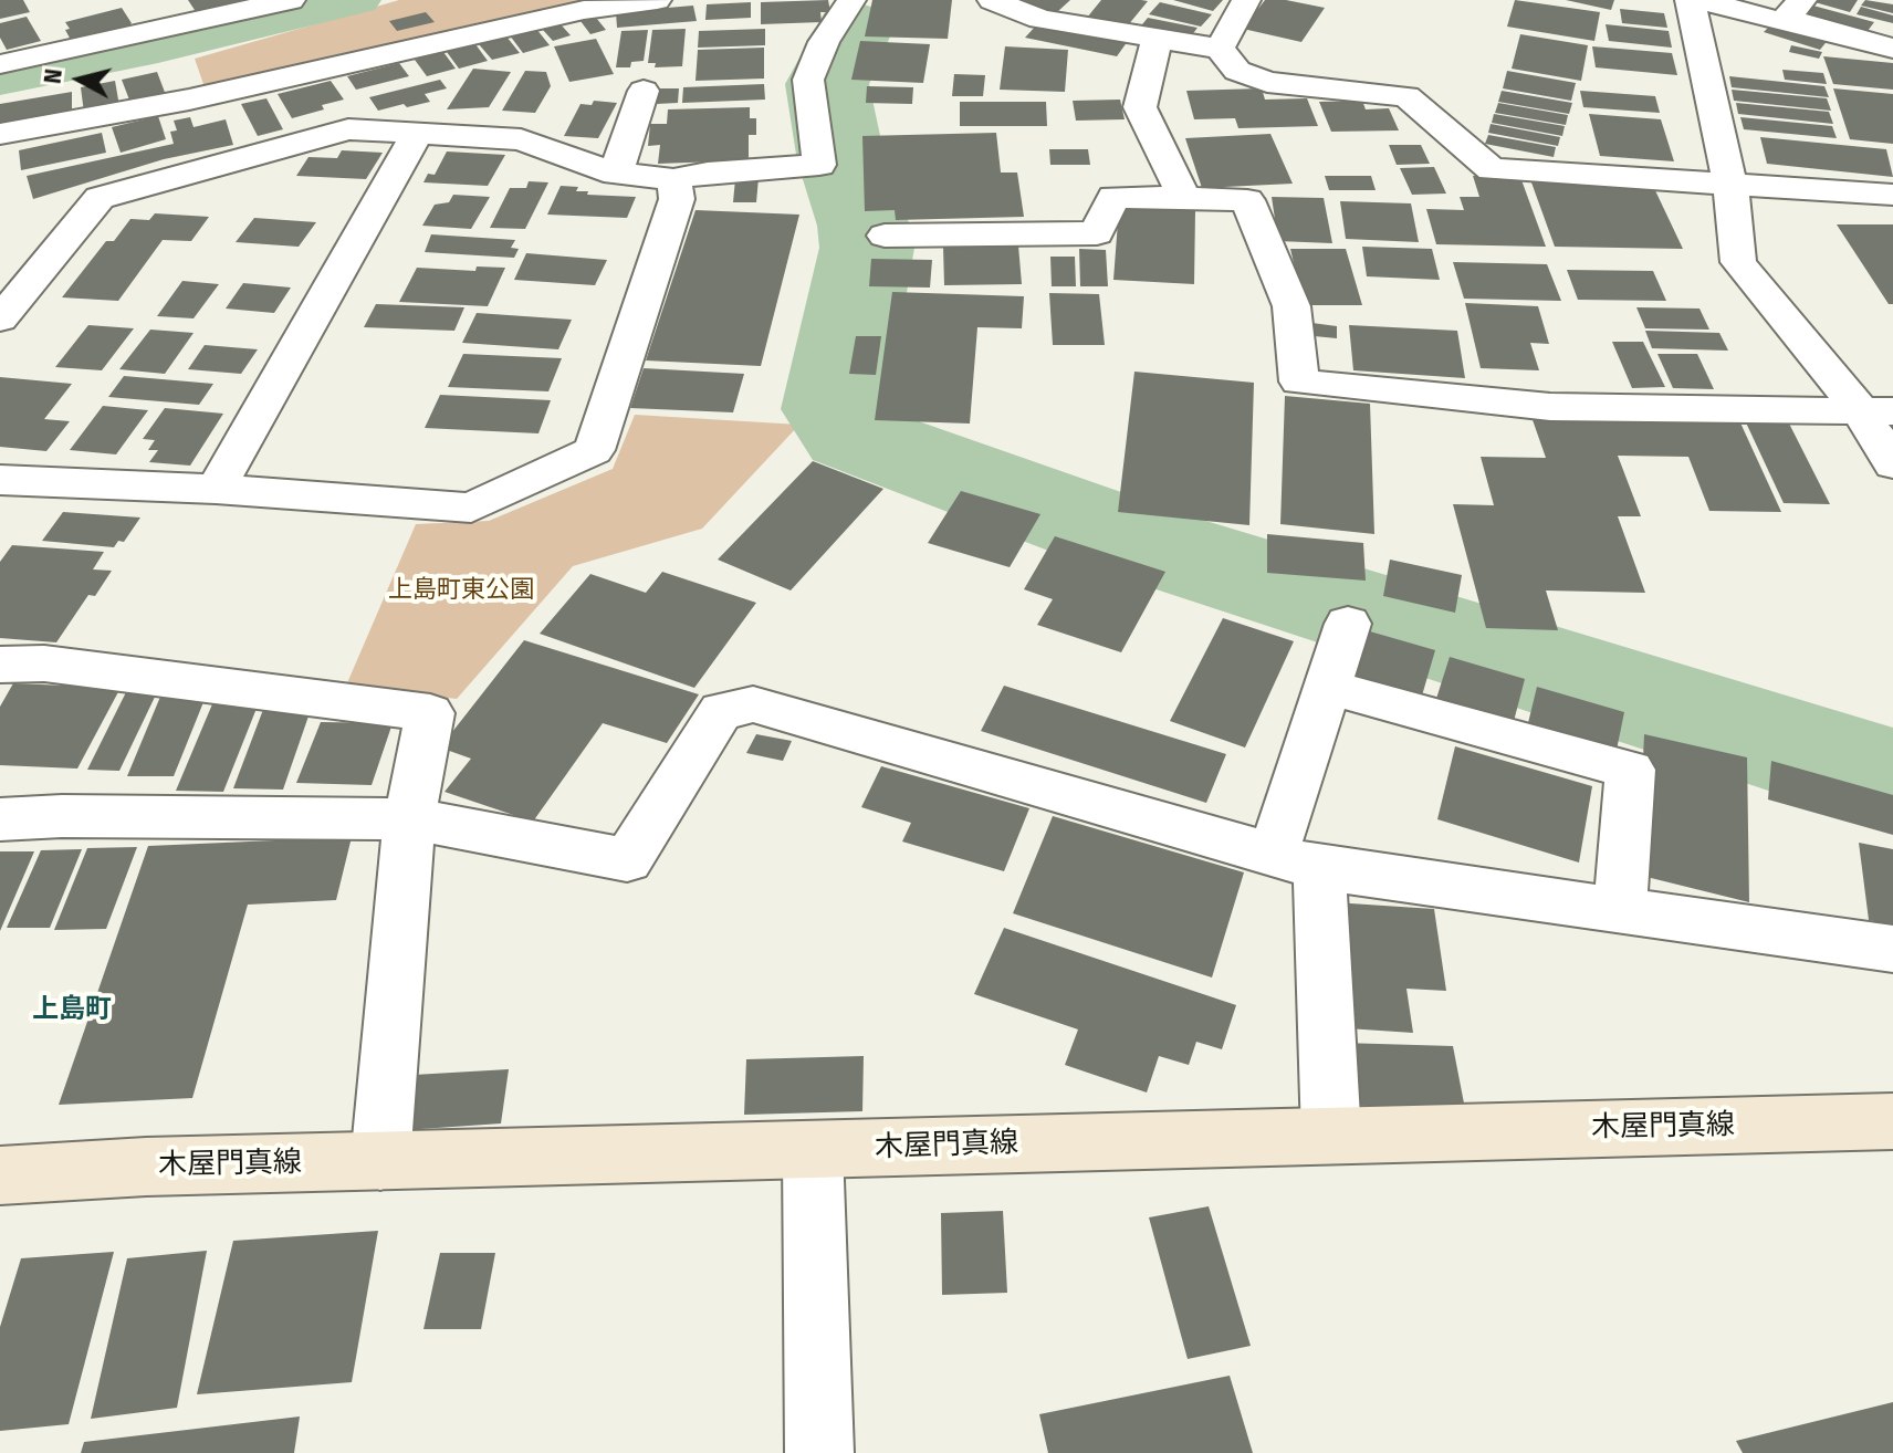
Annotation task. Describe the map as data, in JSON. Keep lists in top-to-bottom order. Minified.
{"streets":{"main road":["木屋門真線"]},"districts":["上島町"],"parks":["上島町東公園"],"north":"left"}
